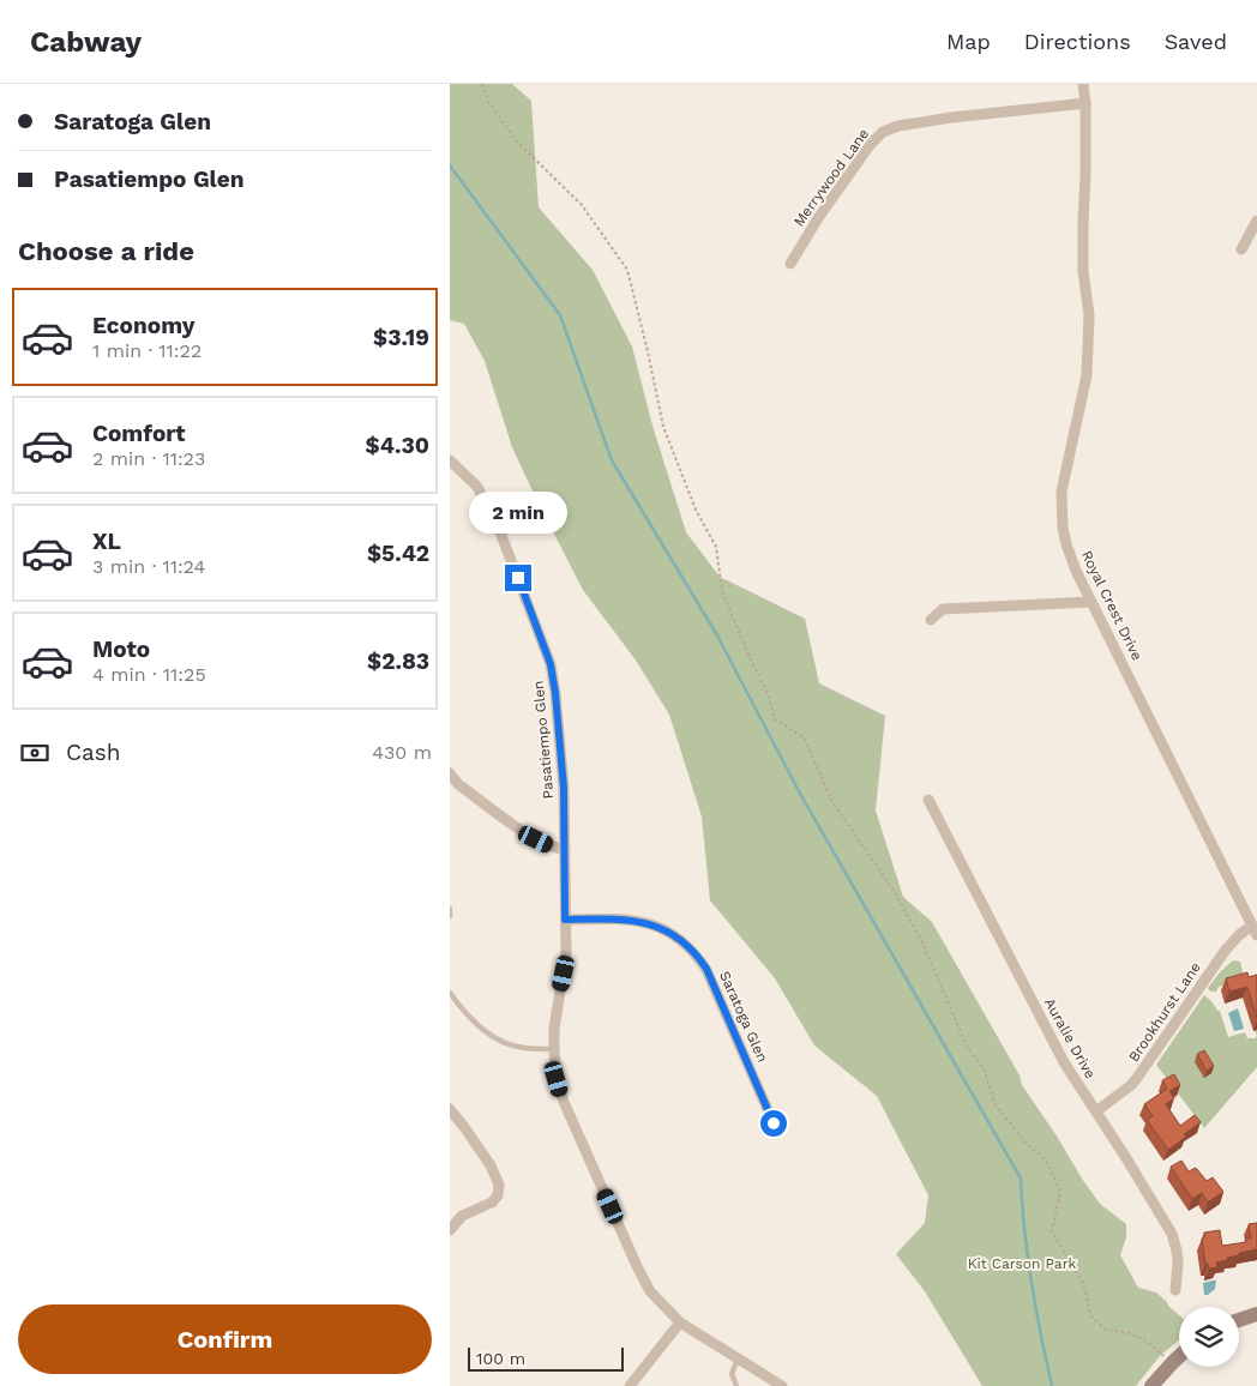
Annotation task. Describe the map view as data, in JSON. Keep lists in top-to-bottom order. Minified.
{"streets":{"street":["Merrywood Lane","Royal Crest Drive","Pasatiempo Glen","Brookhurst Lane","Saratoga Glen","Auralie Drive"]},"crossings":[["Merrywood Lane","Royal Crest Drive"],["Royal Crest Drive","Brookhurst Lane"],["Pasatiempo Glen","Saratoga Glen"],["Brookhurst Lane","Auralie Drive"]],"parks":["Kit Carson Park"],"scale_bar":"100 m","page":{"header":"Cabway","nav":["Map","Directions","Saved"],"banner":["Saratoga Glen","Pasatiempo Glen"],"heading":"Choose a ride","list":[{"name":"Economy","note":"1 min · 11:22","value":"$3.19"},{"name":"Comfort","note":"2 min · 11:23","value":"$4.30"},{"name":"XL","note":"3 min · 11:24","value":"$5.42"},{"name":"Moto","note":"4 min · 11:25","value":"$2.83"}],"bubble":"2 min","pay":["Cash","430 m"],"buttons":"Confirm","scale":"100 m"}}
